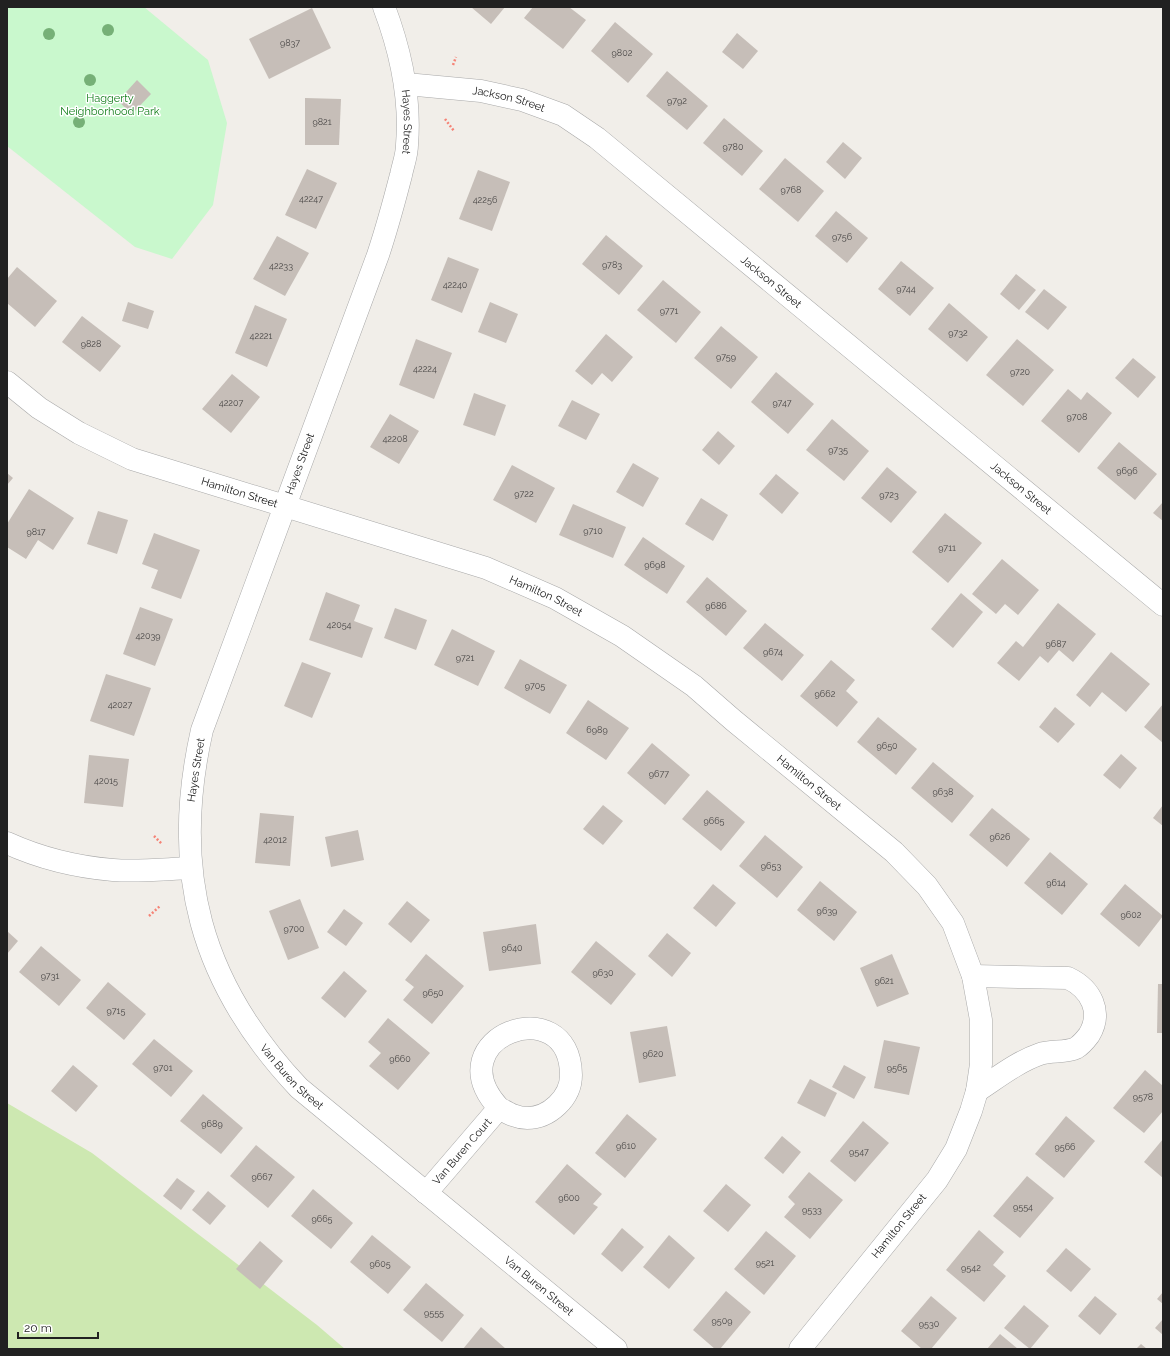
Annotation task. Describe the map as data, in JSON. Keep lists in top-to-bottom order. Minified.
{"streets":{"street":["Jackson Street","Hayes Street","Hamilton Street","Van Buren Street","Van Buren Court"]},"crossings":[["Jackson Street","Hayes Street"],["Hayes Street","Hamilton Street"],["Hayes Street","Van Buren Street"],["Van Buren Street","Van Buren Court"]],"parks":["Haggerty Neighborhood Park"],"house_numbers":["9837","9802","9792","9821","9780","9768","42247","42256","9756","9783","42233","42240","9744","9771","9732","42221","9828","9759","42224","9720","42207","9747","9708","42208","9735","9696","9722","9723","9710","9817","9711","9698","9686","42054","42039","9687","9674","9721","9705","9662","42027","6989","9650","9677","42015","9638","9665","9626","42012","9653","9614","9639","9602","9700","9640","9630","9731","9621","9650","9715","9620","9660","9701","9565","9578","9689","9610","9566","9547","9667","9600","9554","9533","9665","9521","9605","9542","9555","9509","9530"],"scale_bar":"20 m"}
